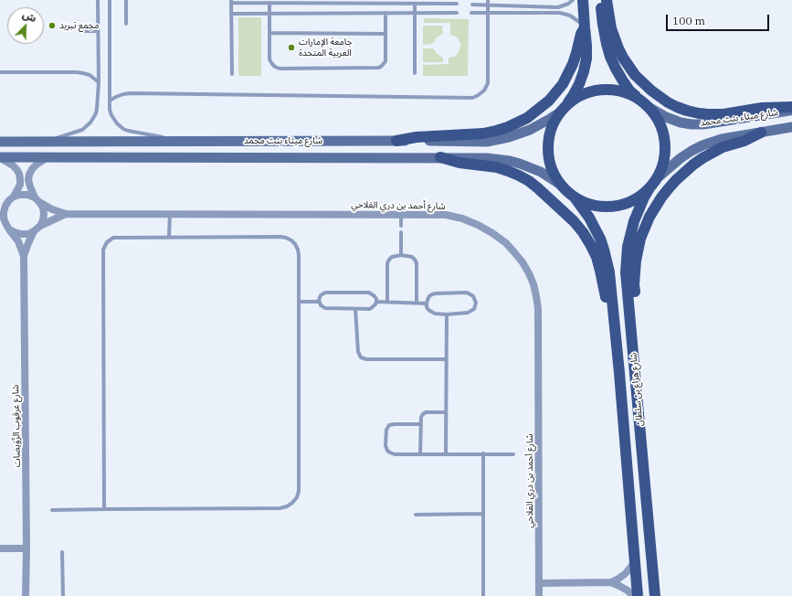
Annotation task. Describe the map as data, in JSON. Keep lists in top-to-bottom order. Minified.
{"streets":{"main road":["شارع ميثاء بنت محمد","شارع هزاع بن سلطان"],"street":["شارع أحمد بن دري الفلاحي","شارع عرقوب الرِّوَيضات"]},"crossings":[["شارع ميثاء بنت محمد","شارع هزاع بن سلطان"],["شارع أحمد بن دري الفلاحي","شارع عرقوب الرِّوَيضات"]],"places":["مجمع تبريد","جامعة الإمارات العربية المتحدة"],"scale_bar":"100 m","north":"top right"}
